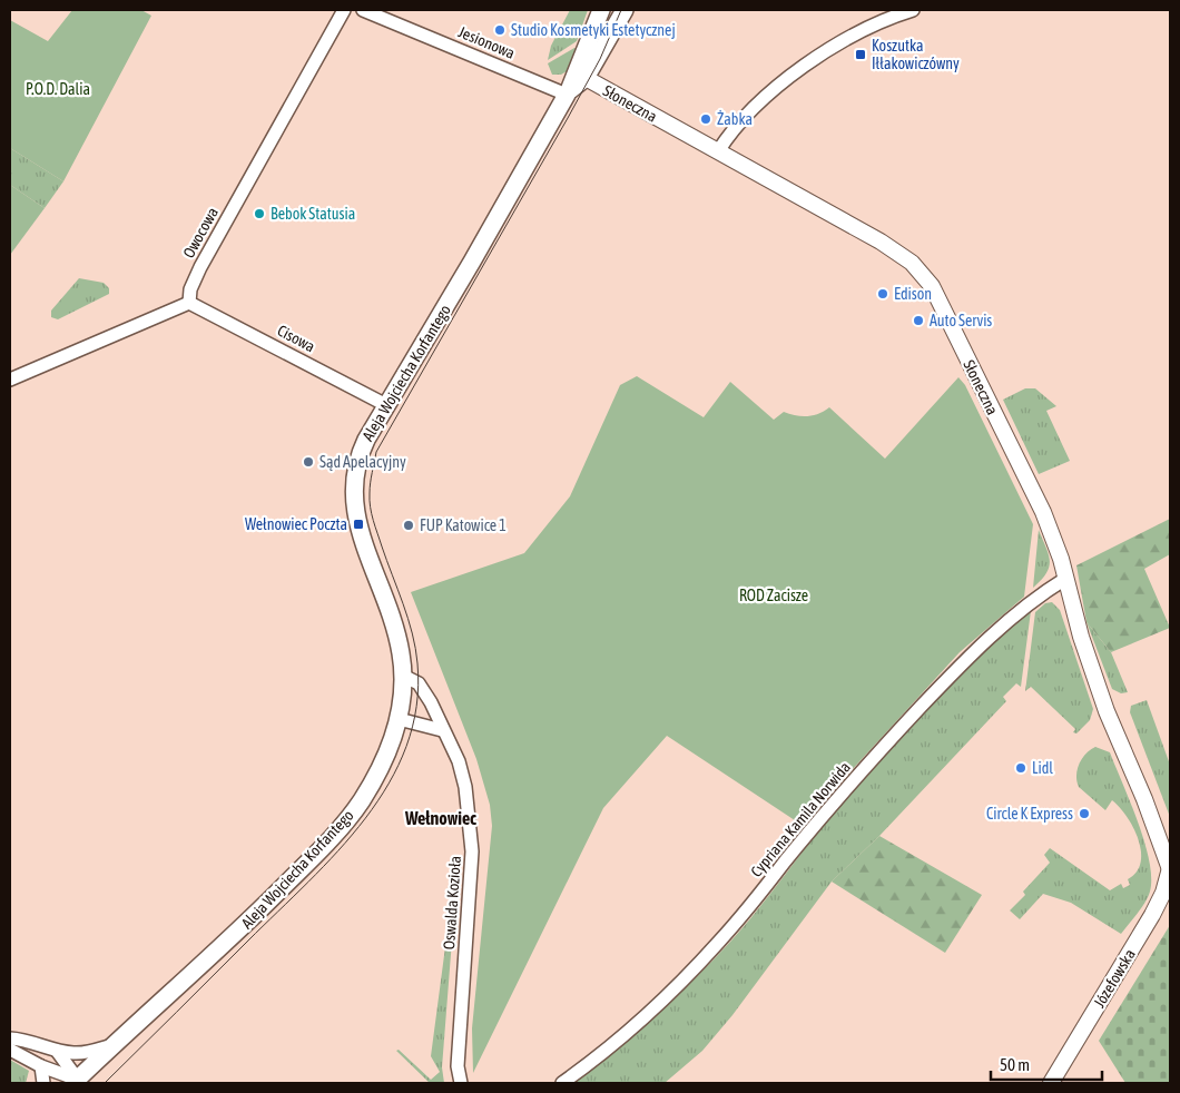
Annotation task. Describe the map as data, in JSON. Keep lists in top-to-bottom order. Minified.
{"streets":{"main road":["Aleja Wojciecha Korfantego"],"street":["Jesionowa","Słoneczna","Owocowa","Cisowa","Cypriana Kamila Norwida","Oswalda Kozioła","Józefowska"]},"crossings":[["Jesionowa","Aleja Wojciecha Korfantego"],["Słoneczna","Aleja Wojciecha Korfantego"],["Słoneczna","Cypriana Kamila Norwida"],["Słoneczna","Józefowska"],["Owocowa","Cisowa"],["Cisowa","Aleja Wojciecha Korfantego"],["Aleja Wojciecha Korfantego","Oswalda Kozioła"]],"districts":["Wełnowiec"],"parks":["P.O.D. Dalia","ROD Zacisze"],"places":{"other":["Studio Kosmetyki Estetycznej","Żabka","Bebok Statusia","Edison","Auto Servis","Sąd Apelacyjny","FUP Katowice 1","Lidl","Circle K Express"],"transit":["Koszutka Iłłakowiczówny","Wełnowiec Poczta"]},"scale_bar":"50 m"}
